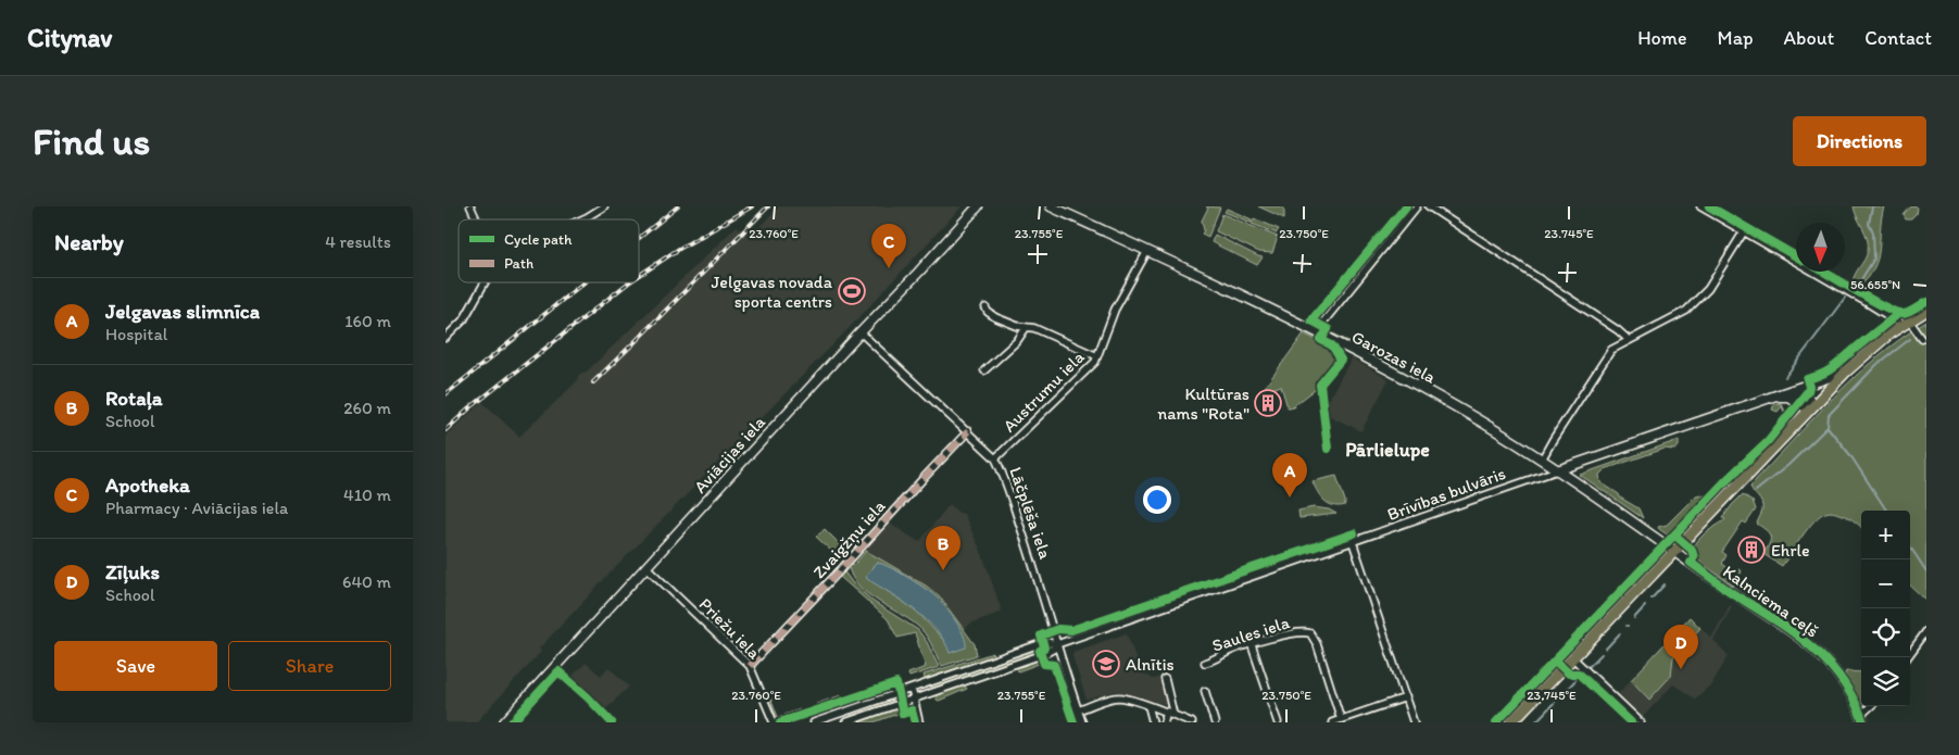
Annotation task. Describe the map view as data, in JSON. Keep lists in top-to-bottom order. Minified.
{"streets":{"main road":["Garozas iela","Aviācijas iela","Brīvības bulvāris","Kalnciema ceļš"],"street":["Austrumu iela","Lāčplēša iela","Zvaigžņu iela","Priežu iela","Saules iela"]},"crossings":[["Garozas iela","Austrumu iela"],["Garozas iela","Brīvības bulvāris"],["Garozas iela","Kalnciema ceļš"],["Austrumu iela","Lāčplēša iela"],["Aviācijas iela","Lāčplēša iela"],["Aviācijas iela","Priežu iela"],["Brīvības bulvāris","Lāčplēša iela"],["Lāčplēša iela","Zvaigžņu iela"],["Zvaigžņu iela","Priežu iela"]],"districts":["Pārlielupe"],"places":{"sports":["Jelgavas novada sporta centrs"],"building":["Kultūras nams \"Rota\"","Ehrle"],"school or university":["Alnītis"]},"legend":["Cycle path","Path"],"north":"bottom","page":{"header":"Citynav","nav":["Home","Map","About","Contact"],"buttons":["Directions",["Save","Share"]],"title":"Find us","heading":["Nearby","4 results"],"pins":["C","A","B","D"],"list":[{"mark":"A","name":"Jelgavas slimnīca","note":"Hospital","value":"160 m"},{"mark":"B","name":"Rotaļa","note":"School","value":"260 m"},{"mark":"C","name":"Apotheka","note":"Pharmacy · Aviācijas iela","value":"410 m"},{"mark":"D","name":"Zīļuks","note":"School","value":"640 m"}],"map_buttons":["+","−"]},"coordinates":["23.760°E","23.755°E","23.750°E","23.745°E","56.655°N"]}
